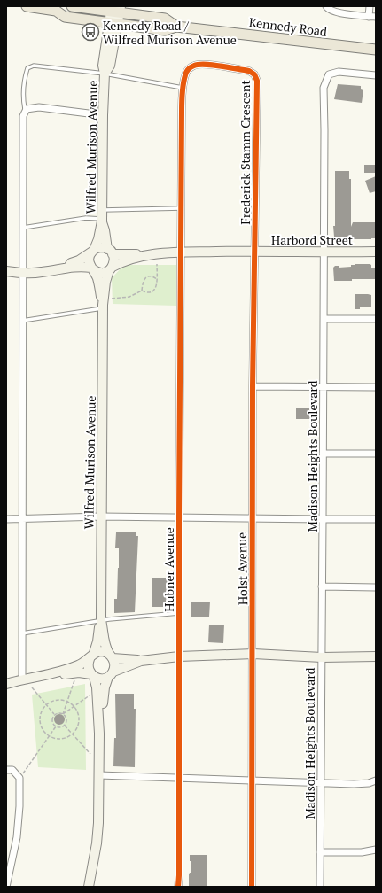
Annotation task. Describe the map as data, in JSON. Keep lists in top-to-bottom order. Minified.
{"streets":{"main road":["Kennedy Road"],"street":["Wilfred Murison Avenue","Frederick Stamm Crescent","Harbord Street","Madison Heights Boulevard","Holst Avenue","Hubner Avenue"]},"crossings":[["Kennedy Road","Wilfred Murison Avenue"],["Wilfred Murison Avenue","Harbord Street"],["Frederick Stamm Crescent","Harbord Street"],["Frederick Stamm Crescent","Holst Avenue"],["Frederick Stamm Crescent","Hubner Avenue"],["Harbord Street","Madison Heights Boulevard"],["Harbord Street","Holst Avenue"],["Harbord Street","Hubner Avenue"]],"places":{"bus stop":["Kennedy Road / Wilfred Murison Avenue"]}}
